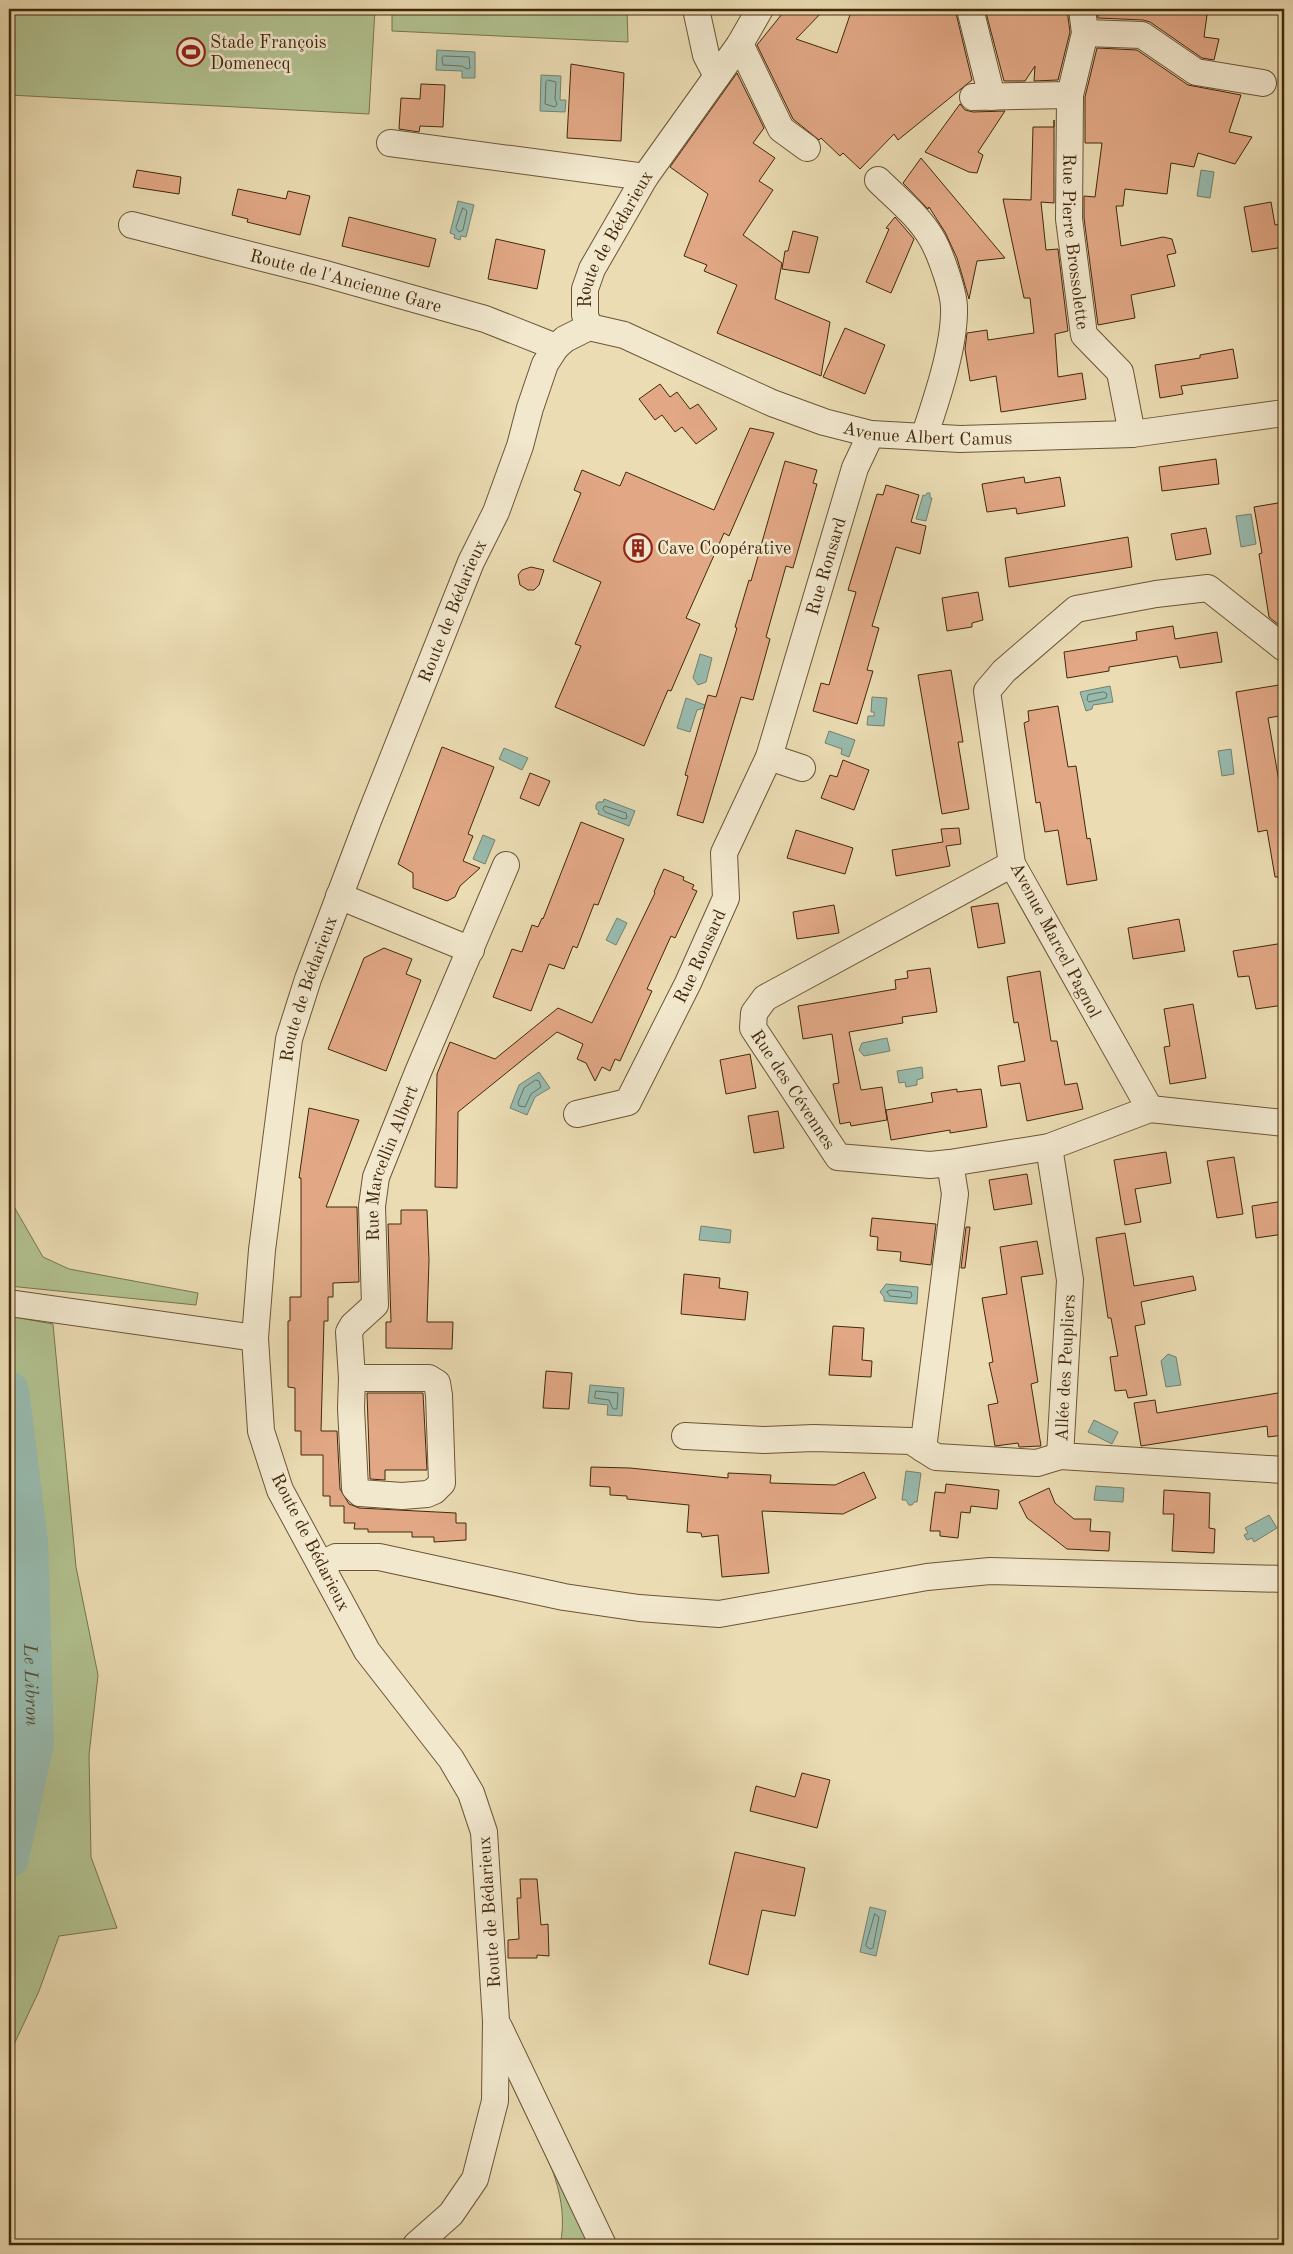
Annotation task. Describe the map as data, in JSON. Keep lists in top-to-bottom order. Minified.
{"streets":{"street":["Route de Bédarieux","Rue Pierre Brossolette","Route de l'Ancienne Gare","Avenue Albert Camus","Rue Ronsard","Avenue Marcel Pagnol","Rue des Cévennes","Rue Marcellin Albert","Allée des Peupliers"]},"crossings":[["Route de Bédarieux","Route de l'Ancienne Gare"],["Route de Bédarieux","Avenue Albert Camus"],["Rue Pierre Brossolette","Avenue Albert Camus"],["Avenue Albert Camus","Rue Ronsard"],["Avenue Marcel Pagnol","Rue des Cévennes"],["Rue des Cévennes","Allée des Peupliers"]],"water":["Le Libron"],"places":{"sports":["Stade François Domenecq"],"building":["Cave Coopérative"]}}
